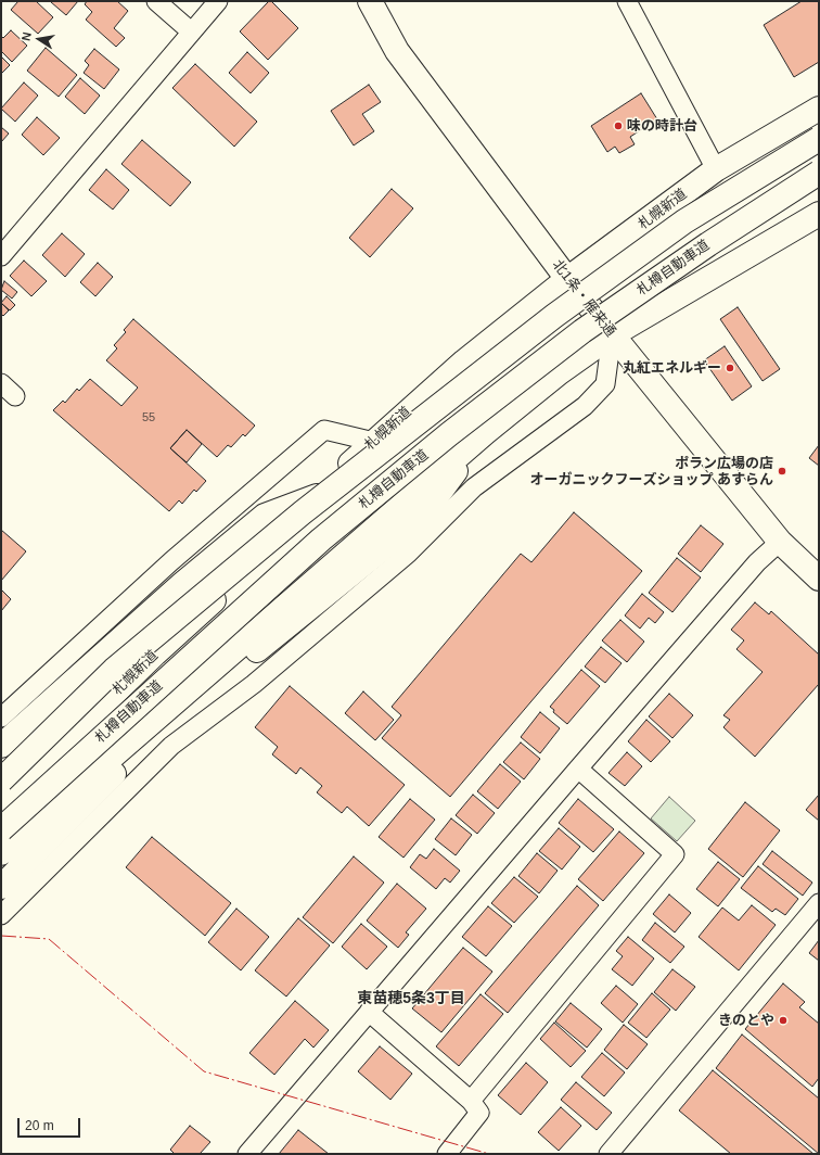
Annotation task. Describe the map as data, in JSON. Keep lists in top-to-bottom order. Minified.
{"streets":{"highway":["札幌新道","札樽自動車道","北1条・雁来通"]},"crossings":[["札幌新道","北1条・雁来通"]],"districts":["東苗穂5条3丁目"],"places":["味の時計台","丸紅エネルギー","ポラン広場の店 オーガニックフーズショップ あすらん","きのとや"],"house_numbers":["55"],"scale_bar":"20 m","north":"left"}
